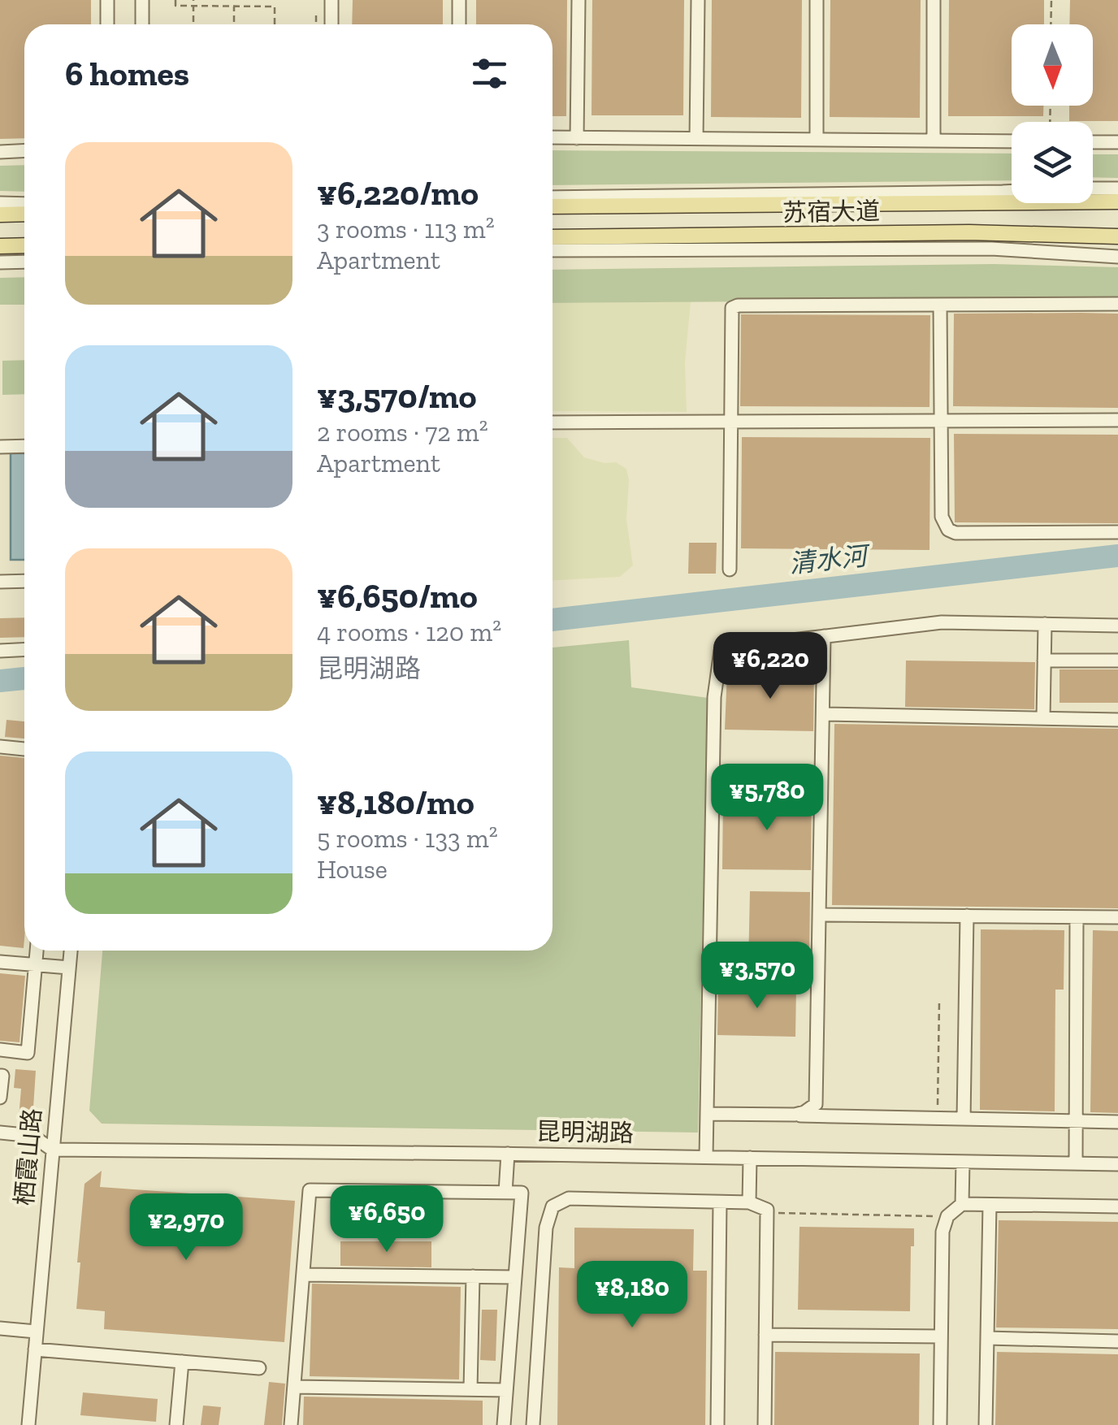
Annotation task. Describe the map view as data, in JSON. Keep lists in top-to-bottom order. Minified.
{"streets":{"main road":["苏宿大道"],"street":["昆明湖路","栖霞山路"]},"crossings":[["昆明湖路","栖霞山路"]],"water":["清水河"],"north":"bottom","page":{"heading":"6 homes","list":[{"name":"¥6,220/mo","note":"3 rooms · 113 m² · Apartment"},{"name":"¥3,570/mo","note":"2 rooms · 72 m² · Apartment"},{"name":"¥6,650/mo","note":"4 rooms · 120 m² · 昆明湖路"},{"name":"¥8,180/mo","note":"5 rooms · 133 m² · House"}],"price":["¥6,220","¥5,780","¥3,570","¥6,650","¥2,970","¥8,180"]}}
